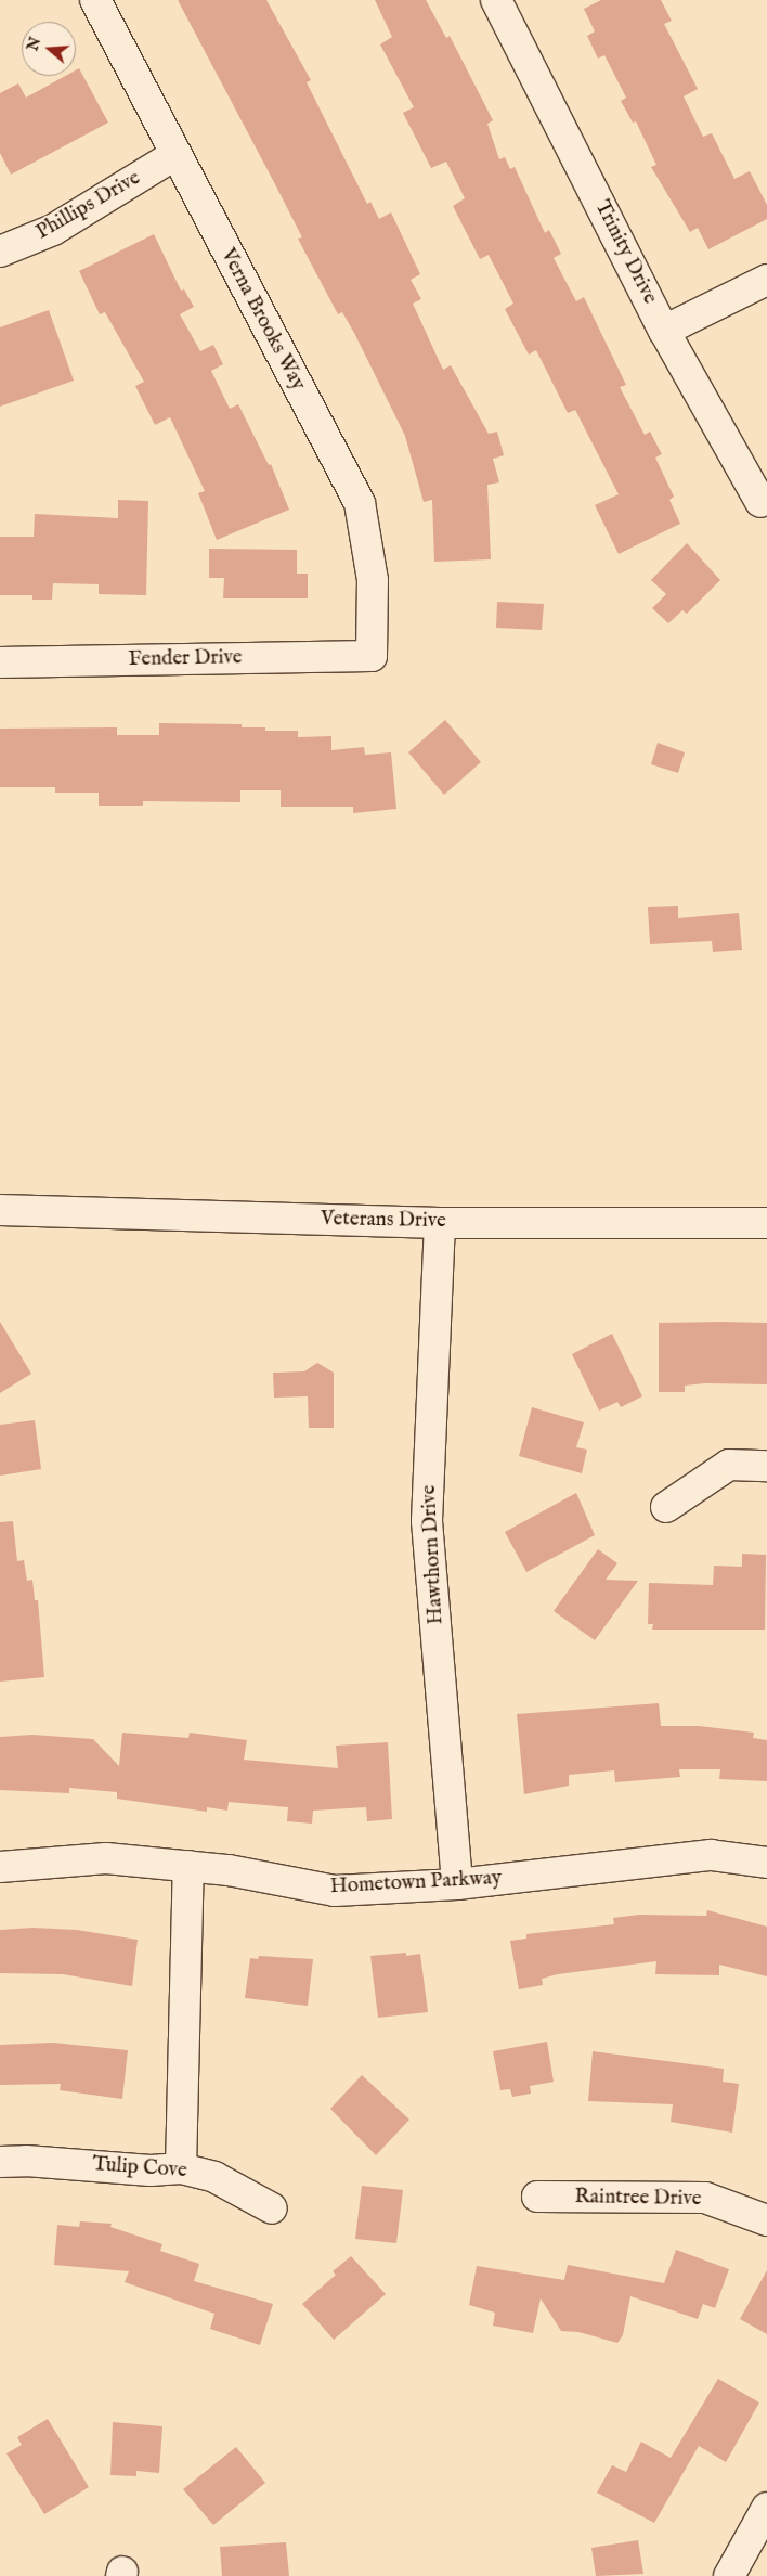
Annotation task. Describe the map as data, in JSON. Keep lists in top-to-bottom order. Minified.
{"streets":{"street":["Phillips Drive","Trinity Drive","Verna Brooks Way","Fender Drive","Veterans Drive","Hawthorn Drive","Hometown Parkway","Tulip Cove","Raintree Drive"]},"crossings":[["Phillips Drive","Verna Brooks Way"],["Verna Brooks Way","Fender Drive"],["Veterans Drive","Hawthorn Drive"],["Hawthorn Drive","Hometown Parkway"]],"north":"left"}
